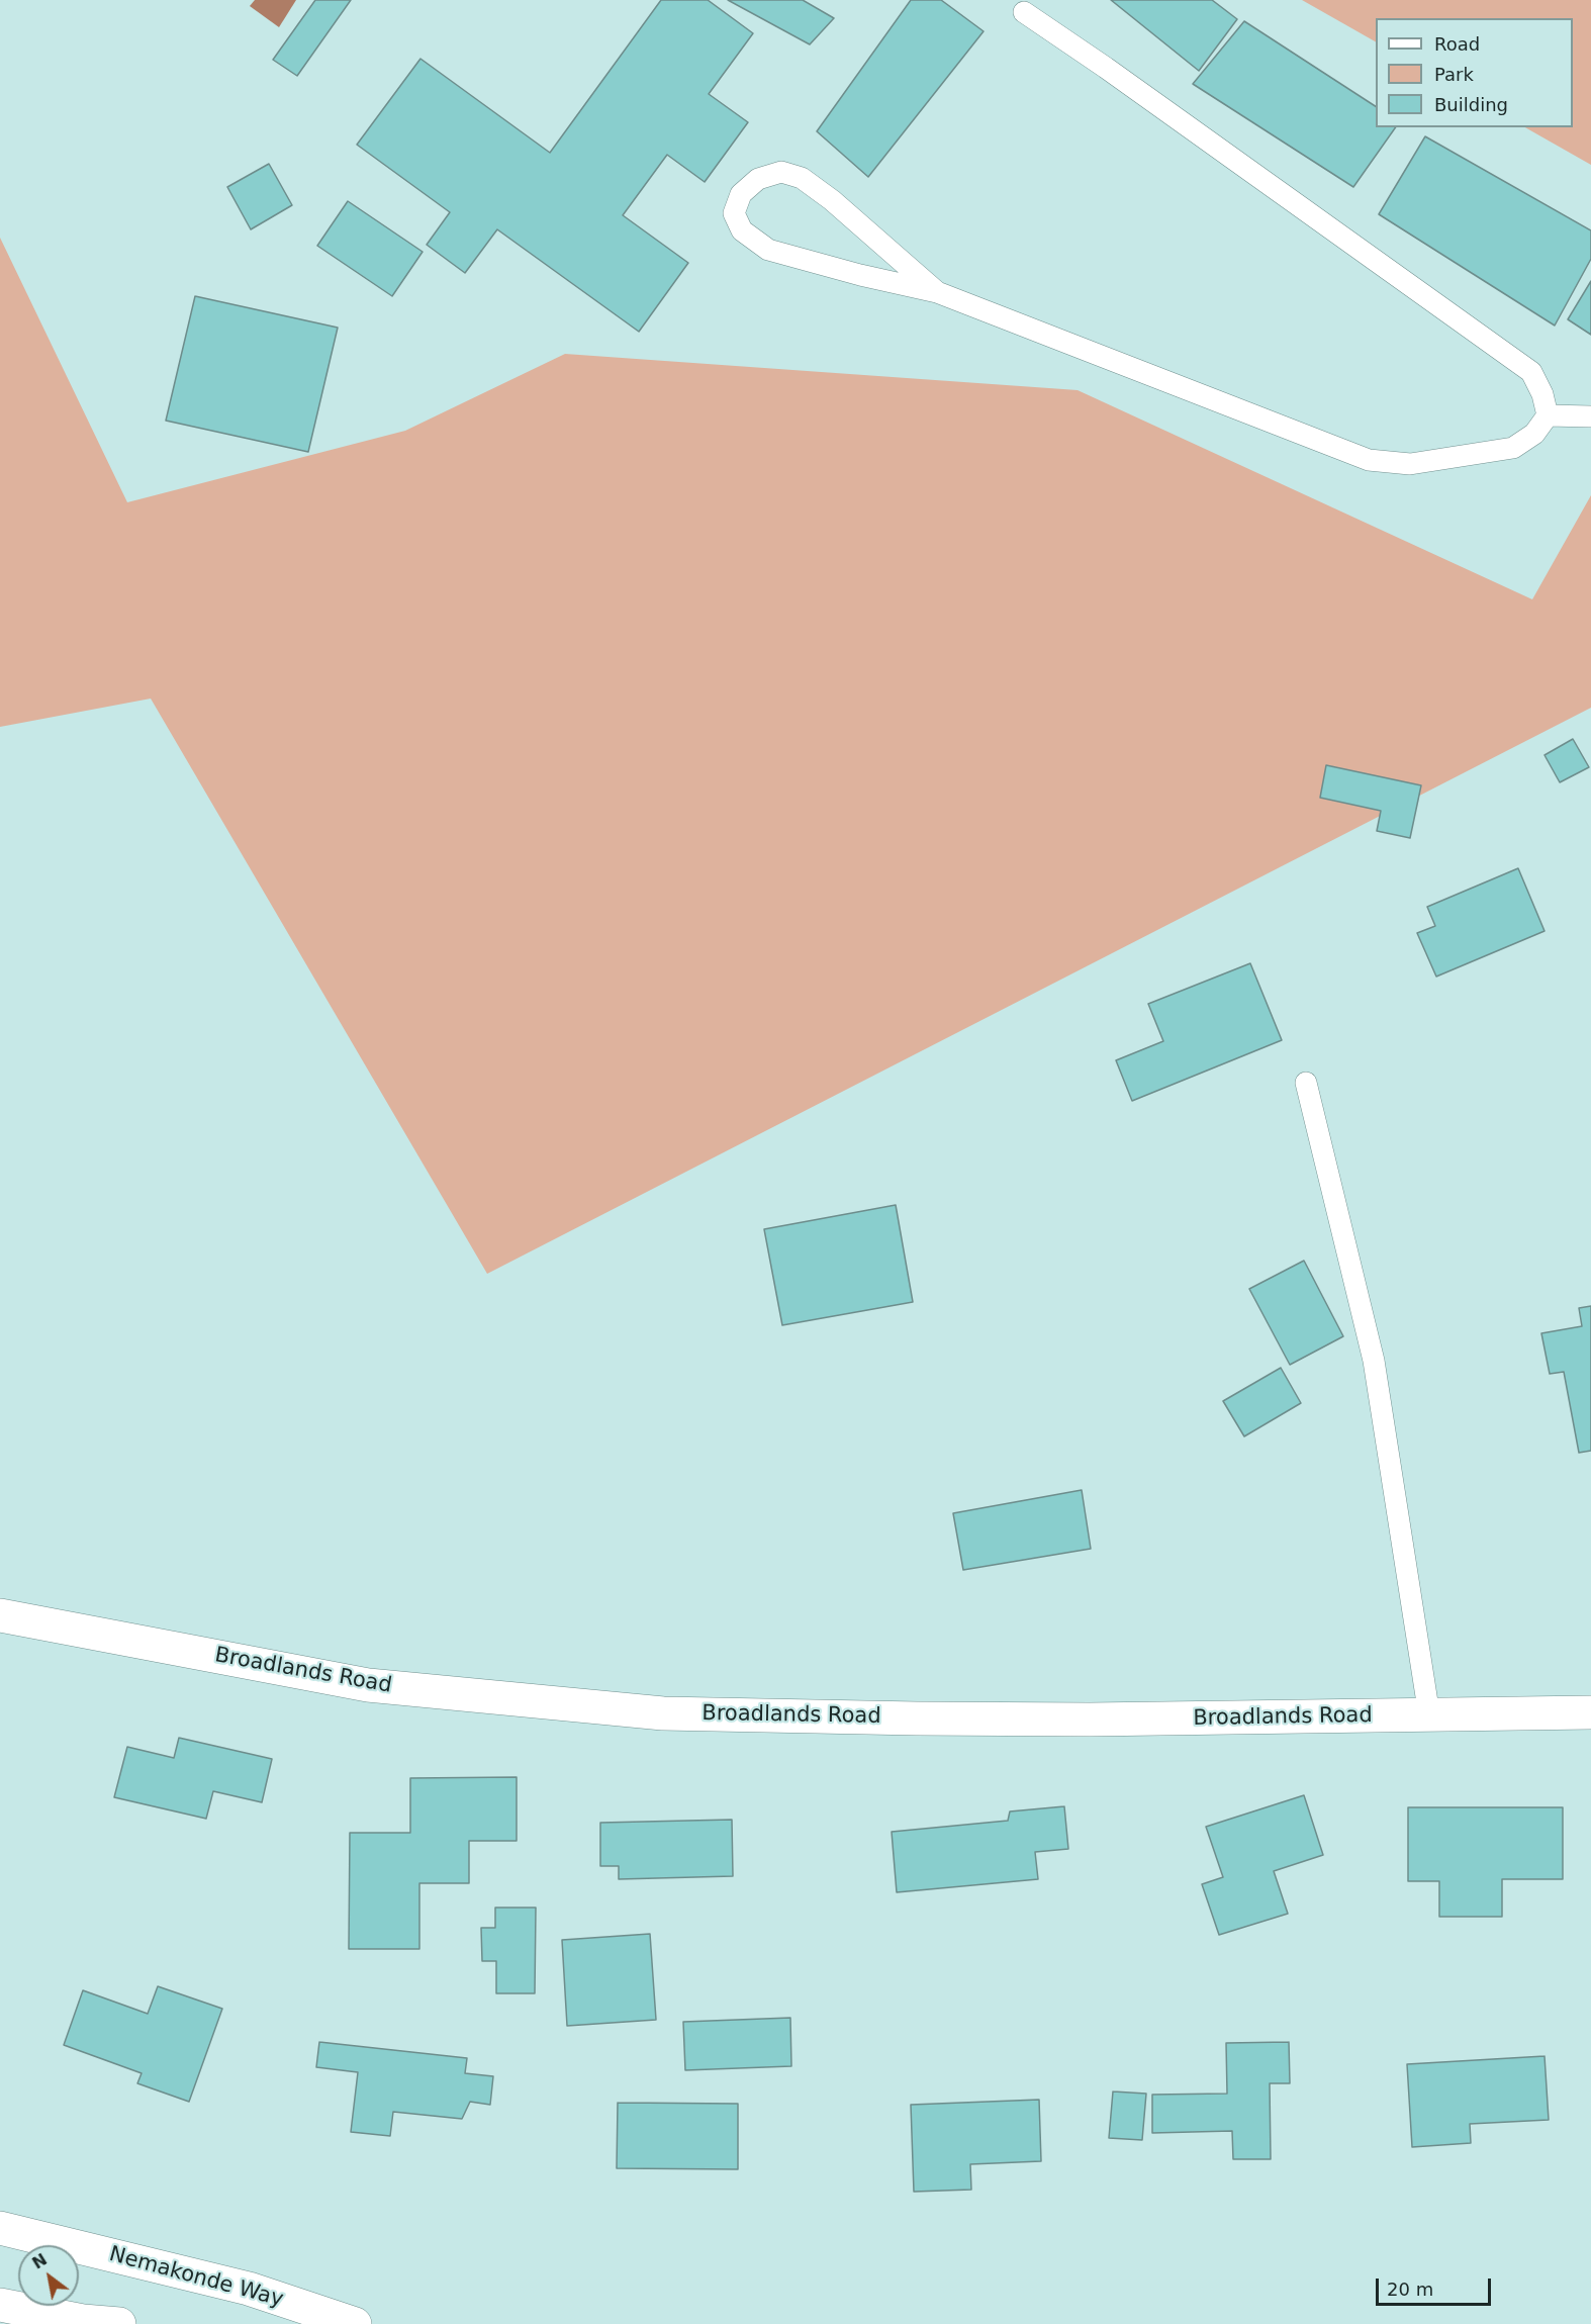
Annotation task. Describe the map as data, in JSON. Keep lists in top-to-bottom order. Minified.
{"streets":{"main road":["Broadlands Road","Nemakonde Way"]},"legend":["Road","Park","Building"],"scale_bar":"20 m","north":"top left"}
